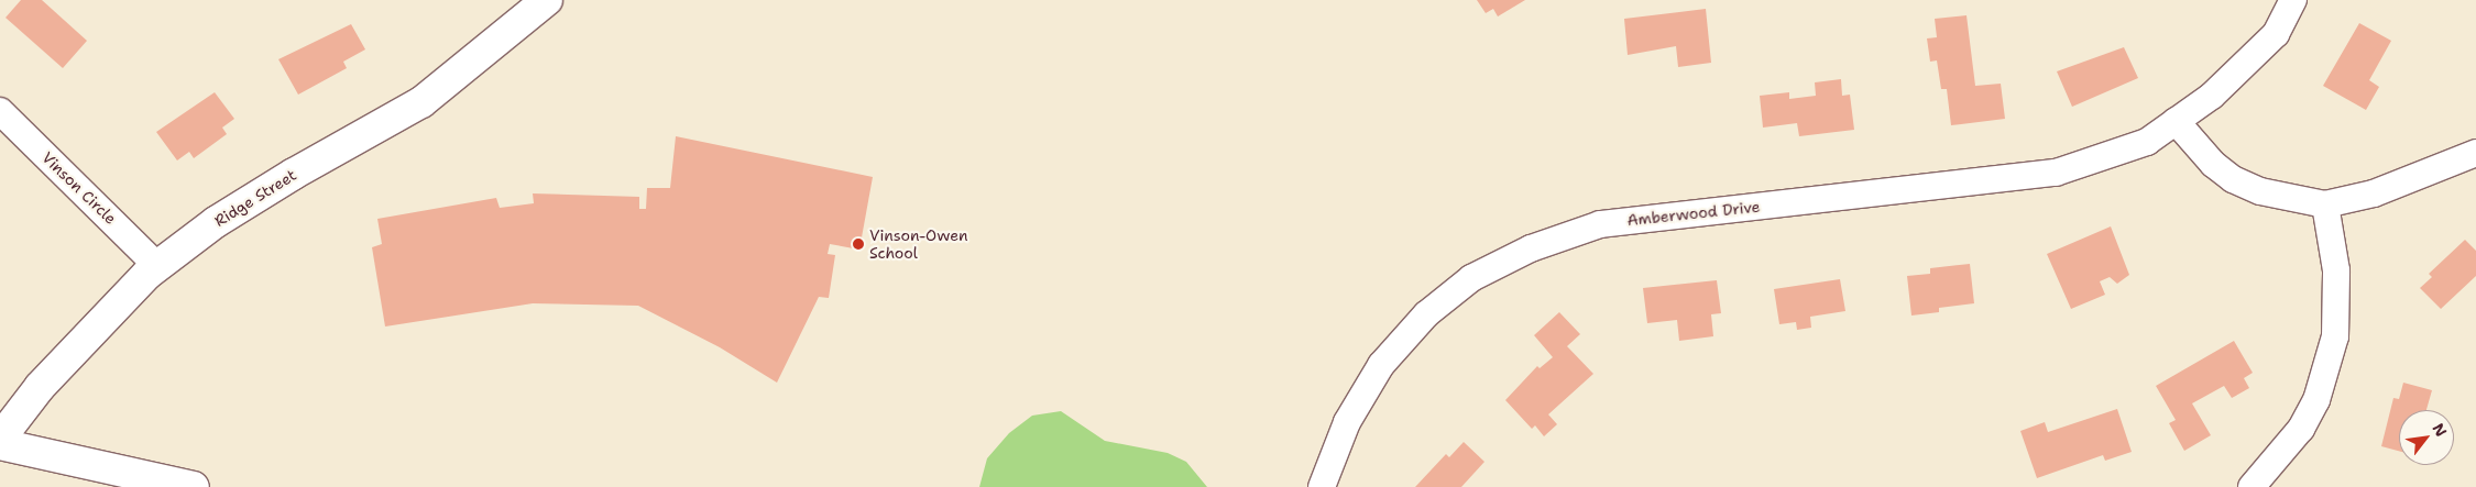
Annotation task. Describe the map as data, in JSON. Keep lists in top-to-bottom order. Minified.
{"streets":{"street":["Vinson Circle","Ridge Street","Amberwood Drive"]},"crossings":[["Vinson Circle","Ridge Street"]],"places":["Vinson-Owen School"],"north":"top right"}
